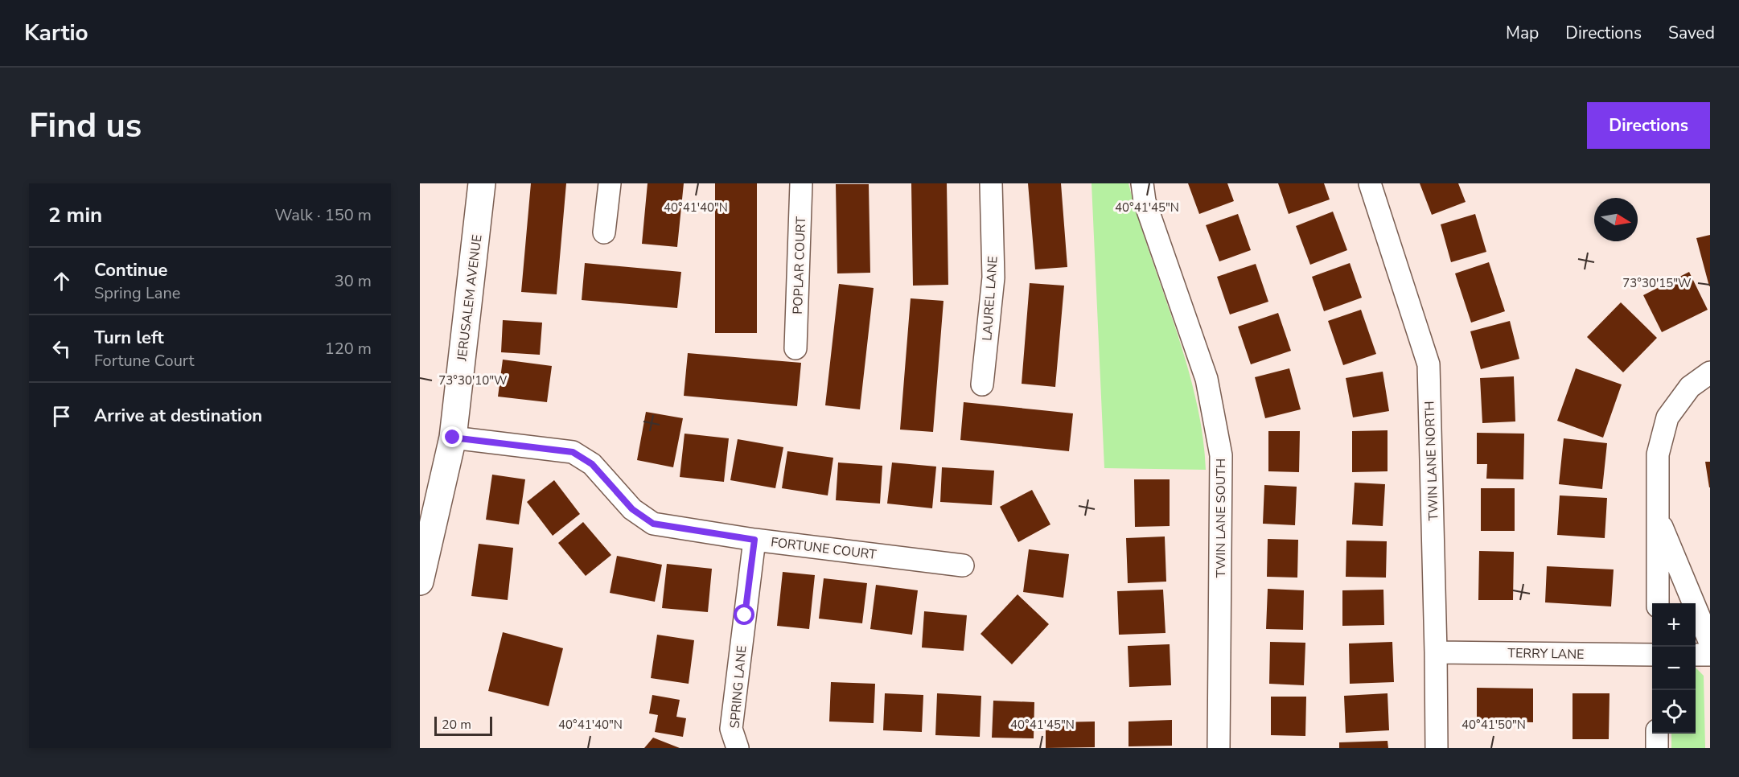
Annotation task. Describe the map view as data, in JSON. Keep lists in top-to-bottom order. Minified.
{"streets":{"main road":["JERUSALEM AVENUE"],"street":["POPLAR COURT","LAUREL LANE","TWIN LANE NORTH","TWIN LANE SOUTH","FORTUNE COURT","TERRY LANE","SPRING LANE"]},"crossings":[["JERUSALEM AVENUE","FORTUNE COURT"],["TWIN LANE NORTH","TERRY LANE"],["FORTUNE COURT","SPRING LANE"]],"scale_bar":"20 m","north":"right","page":{"header":"Kartio","nav":["Map","Directions","Saved"],"buttons":"Directions","title":"Find us","heading":["2 min","Walk · 150 m"],"list":[["Continue","Spring Lane","30 m"],["Turn left","Fortune Court","120 m"],"Arrive at destination"],"map_buttons":["+","−"],"scale":"20 m"},"coordinates":["40°41'40\"N","40°41'45\"N","73°30'15\"W","73°30'10\"W","40°41'50\"N"]}
